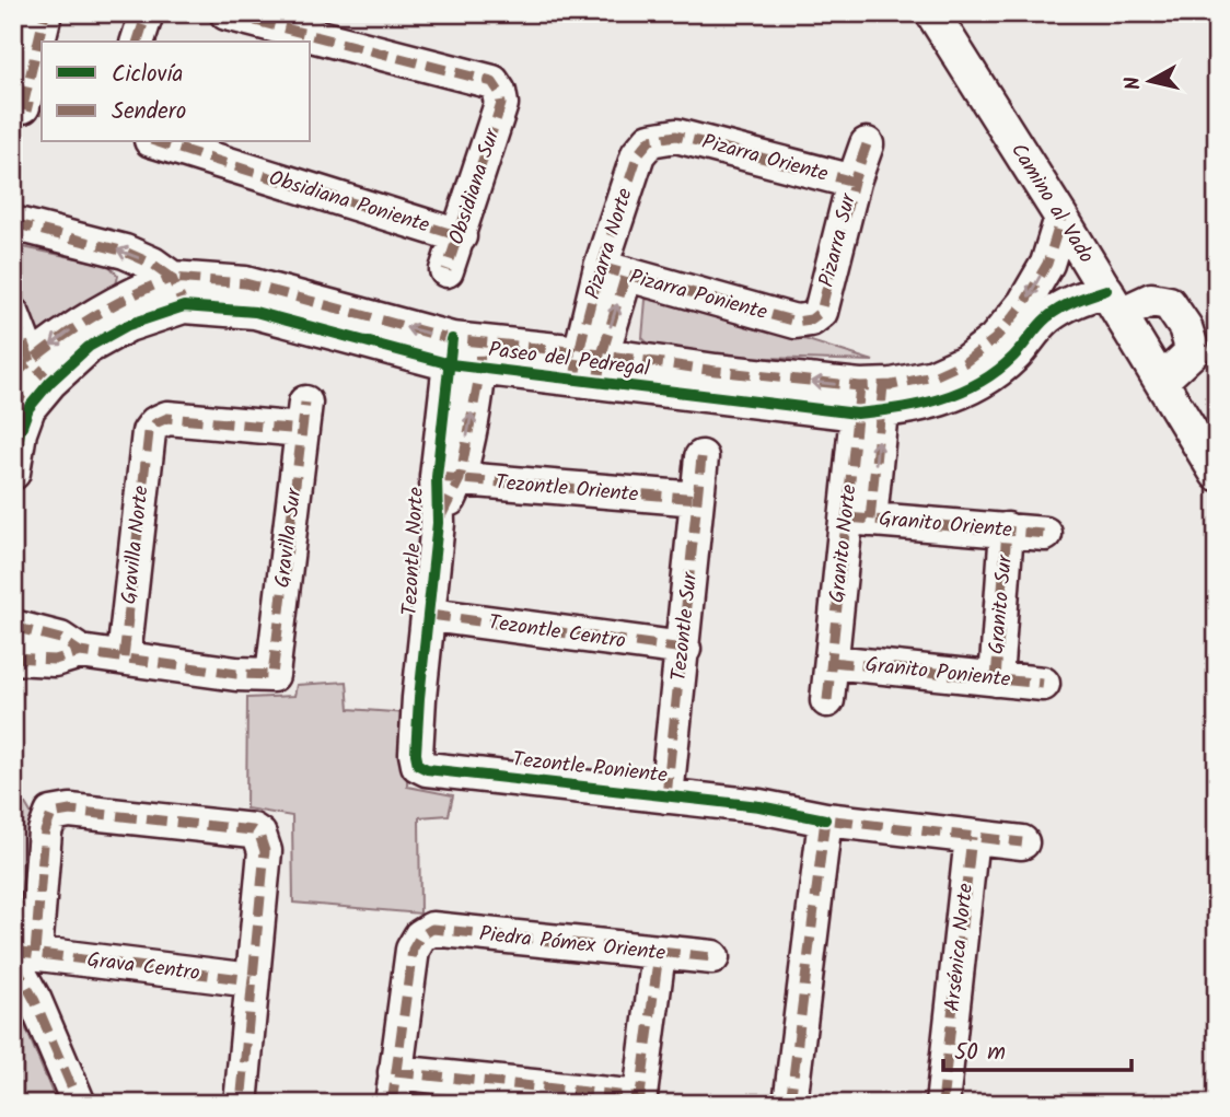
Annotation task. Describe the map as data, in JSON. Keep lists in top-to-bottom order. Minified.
{"streets":{"street":["Pizarra Oriente","Obsidiana Sur","Obsidiana Poniente","Camino al Vado","Pizarra Sur","Pizarra Norte","Pizarra Poniente","Paseo del Pedregal","Tezontle Oriente","Granito Oriente","Gravilla Sur","Granito Norte","Gravilla Norte","Tezontle Norte","Granito Sur","Tezontle Sur","Tezontle Centro","Granito Poniente","Tezontle Poniente","Piedra Pómex Oriente","Arsénica Norte","Grava Centro"]},"crossings":[["Pizarra Oriente","Pizarra Sur"],["Pizarra Oriente","Pizarra Norte"],["Obsidiana Sur","Obsidiana Poniente"],["Camino al Vado","Paseo del Pedregal"],["Pizarra Sur","Pizarra Poniente"],["Pizarra Norte","Pizarra Poniente"],["Pizarra Norte","Paseo del Pedregal"],["Paseo del Pedregal","Granito Norte"],["Paseo del Pedregal","Tezontle Norte"],["Tezontle Oriente","Tezontle Norte"],["Tezontle Oriente","Tezontle Sur"],["Granito Oriente","Granito Norte"],["Granito Oriente","Granito Sur"],["Gravilla Sur","Gravilla Norte"],["Granito Norte","Granito Poniente"],["Tezontle Norte","Tezontle Centro"],["Tezontle Norte","Tezontle Poniente"],["Granito Sur","Granito Poniente"],["Tezontle Sur","Tezontle Centro"],["Tezontle Sur","Tezontle Poniente"],["Tezontle Poniente","Arsénica Norte"]],"legend":["Ciclovía","Sendero"],"scale_bar":"50 m","north":"left"}
